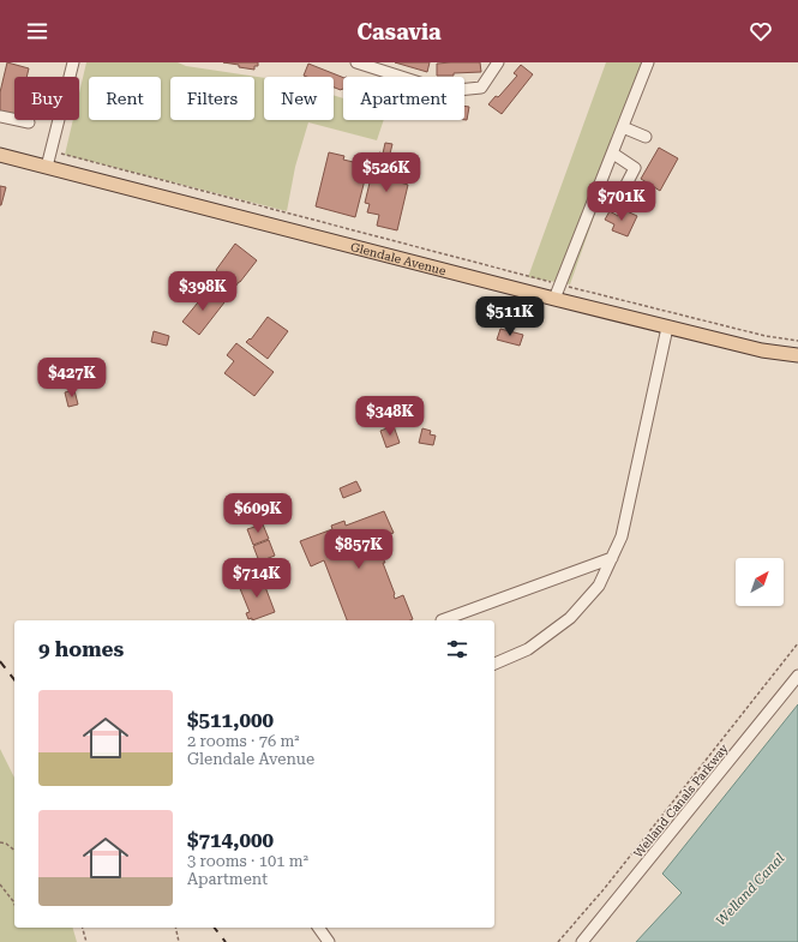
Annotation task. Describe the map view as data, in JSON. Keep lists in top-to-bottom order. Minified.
{"streets":{"main road":["Glendale Avenue"],"street":["Welland Canals Parkway"]},"water":["Welland Canal"],"north":"top right","page":{"header":"Casavia","chip":["Buy","Rent","Filters","New","Apartment"],"price":["$526K","$701K","$398K","$511K","$427K","$348K","$609K","$857K","$714K"],"heading":"9 homes","list":[{"name":"$511,000","note":"2 rooms · 76 m² · Glendale Avenue"},{"name":"$714,000","note":"3 rooms · 101 m² · Apartment"}]}}
